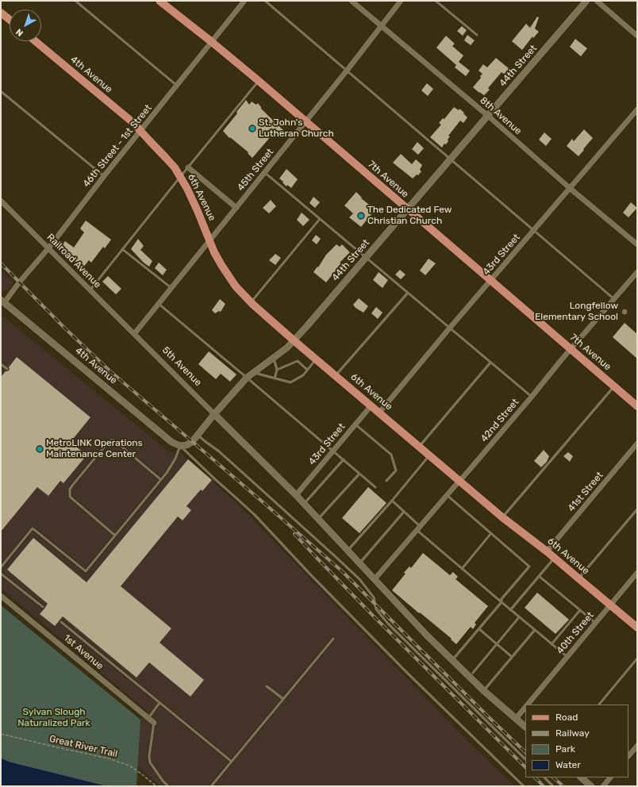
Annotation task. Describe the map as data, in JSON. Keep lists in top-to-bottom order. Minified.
{"streets":{"main road":["4th Avenue","7th Avenue","6th Avenue"],"street":["44th Street","8th Avenue","46th Street - 1st Street","45th Street","43rd Street","Railroad Avenue","5th Avenue","42nd Street","41st Street","40th Street","1st Avenue"],"path":["Great River Trail"]},"crossings":[["44th Street","4th Avenue"],["44th Street","8th Avenue"],["44th Street","7th Avenue"],["44th Street","6th Avenue"],["44th Street","5th Avenue"],["4th Avenue","46th Street - 1st Street"],["4th Avenue","6th Avenue"],["8th Avenue","45th Street"],["8th Avenue","43rd Street"],["46th Street - 1st Street","7th Avenue"],["46th Street - 1st Street","6th Avenue"],["46th Street - 1st Street","Railroad Avenue"],["45th Street","7th Avenue"],["45th Street","6th Avenue"],["45th Street","Railroad Avenue"],["45th Street","5th Avenue"],["7th Avenue","43rd Street"],["7th Avenue","42nd Street"],["6th Avenue","43rd Street"],["6th Avenue","42nd Street"],["6th Avenue","41st Street"],["6th Avenue","40th Street"],["Railroad Avenue","5th Avenue"]],"parks":["Sylvan Slough Naturalized Park"],"places":["St. John's Lutheran Church","The Dedicated Few Christian Church","Longfellow Elementary School","MetroLINK Operations Maintenance Center"],"legend":["Road","Railway","Park","Water"],"north":"bottom left"}
